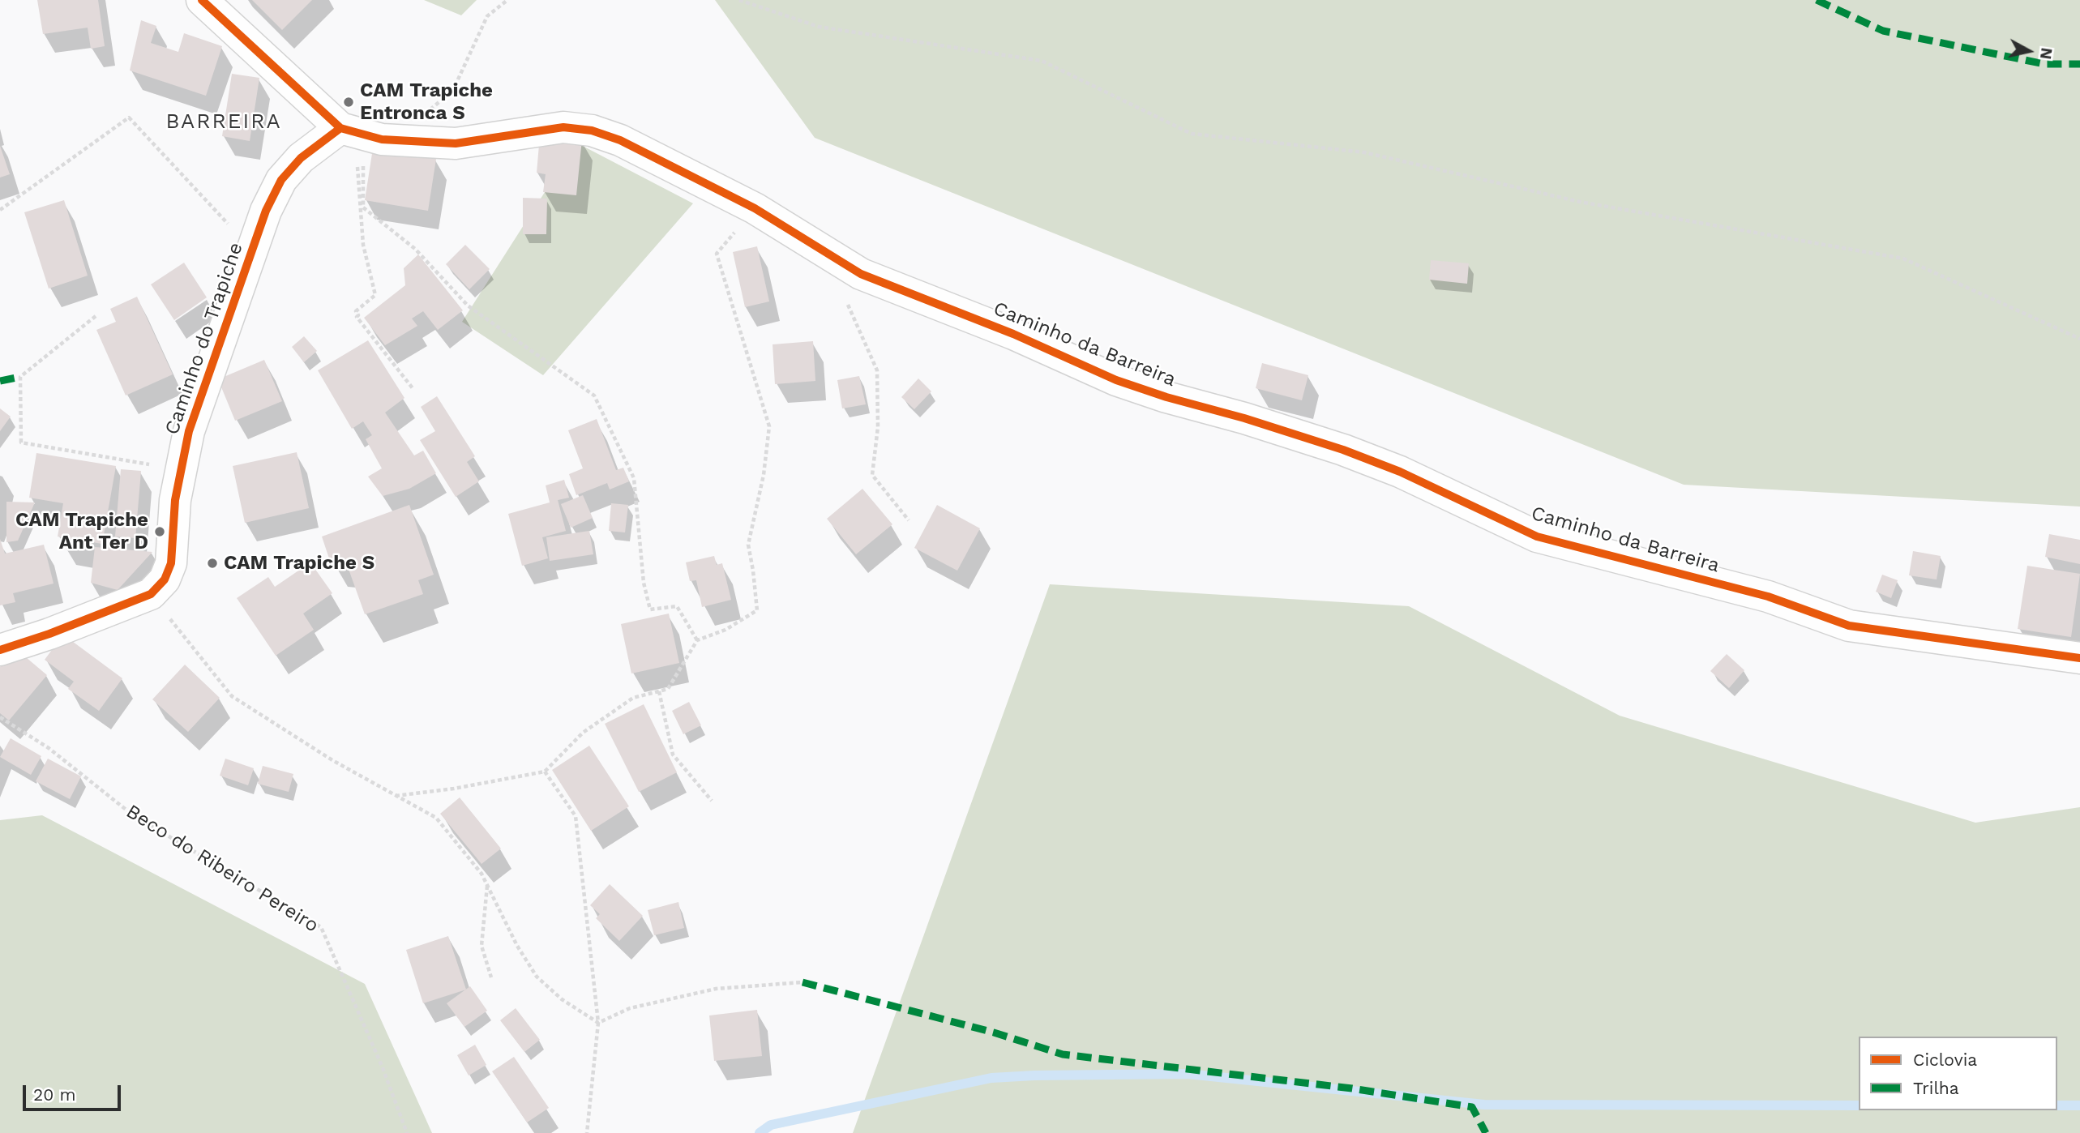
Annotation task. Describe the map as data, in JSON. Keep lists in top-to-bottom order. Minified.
{"streets":{"street":["Caminho do Trapiche","Caminho da Barreira"],"path":["Beco do Ribeiro Pereiro"]},"crossings":[["Caminho do Trapiche","Caminho da Barreira"]],"districts":["BARREIRA"],"places":["CAM Trapiche Entronca S","CAM Trapiche Ant Ter D","CAM Trapiche S"],"legend":["Ciclovia","Trilha"],"scale_bar":"20 m","north":"right"}
